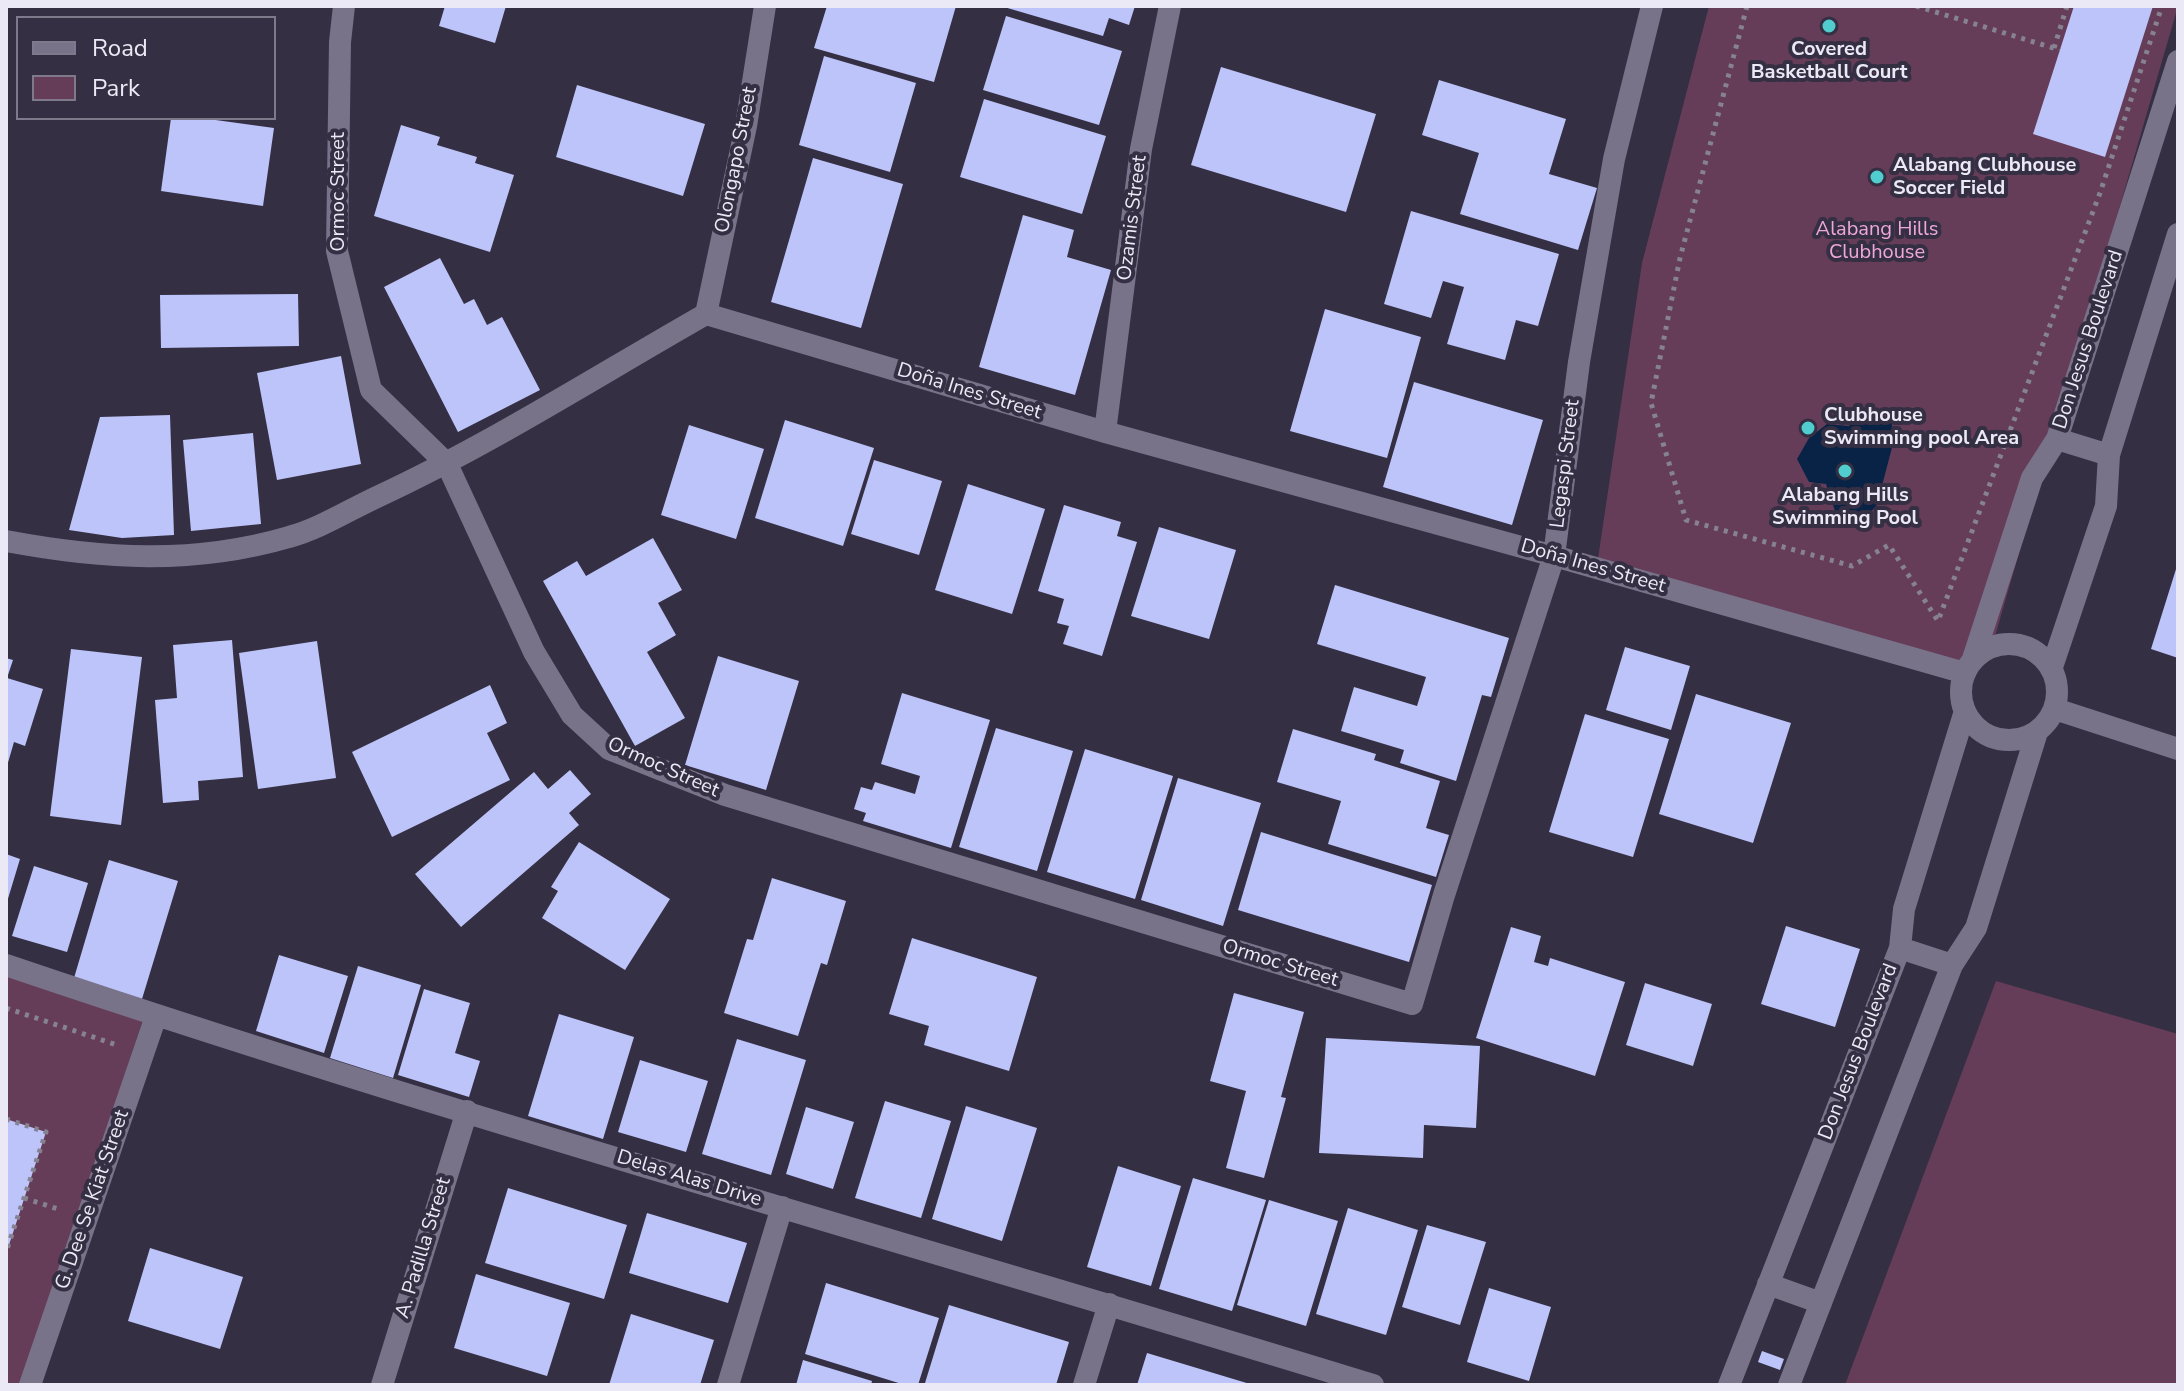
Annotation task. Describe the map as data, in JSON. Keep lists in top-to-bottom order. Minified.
{"streets":{"street":["Olongapo Street","Ormoc Street","Ozamis Street","Don Jesus Boulevard","Doña Ines Street","Legaspi Street","Delas Alas Drive","G. Dee Se Kiat Street","A. Padilla Street"]},"crossings":[["Olongapo Street","Doña Ines Street"],["Ormoc Street","Legaspi Street"],["Ozamis Street","Doña Ines Street"],["Don Jesus Boulevard","Doña Ines Street"],["Doña Ines Street","Legaspi Street"],["Delas Alas Drive","G. Dee Se Kiat Street"],["Delas Alas Drive","A. Padilla Street"]],"parks":["Alabang Hills Clubhouse"],"places":["Covered Basketball Court","Alabang Clubhouse Soccer Field","Clubhouse Swimming pool Area","Alabang Hills Swimming Pool"],"legend":["Road","Park"]}
